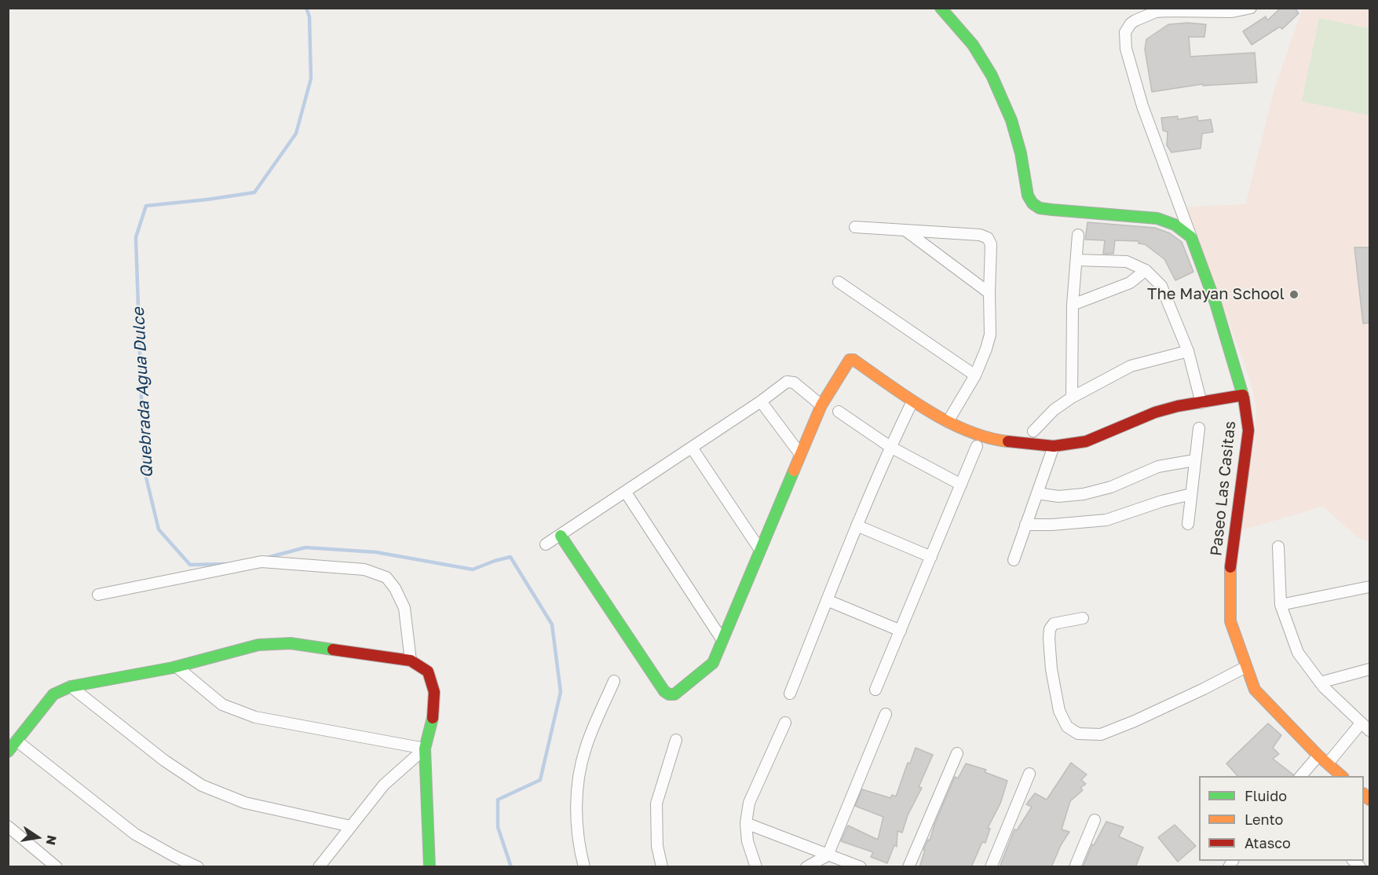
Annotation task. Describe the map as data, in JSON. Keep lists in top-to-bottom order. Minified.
{"streets":{"street":["Paseo Las Casitas"]},"water":["Quebrada Agua Dulce"],"places":["The Mayan School"],"legend":["Fluido","Lento","Atasco"],"north":"right"}
